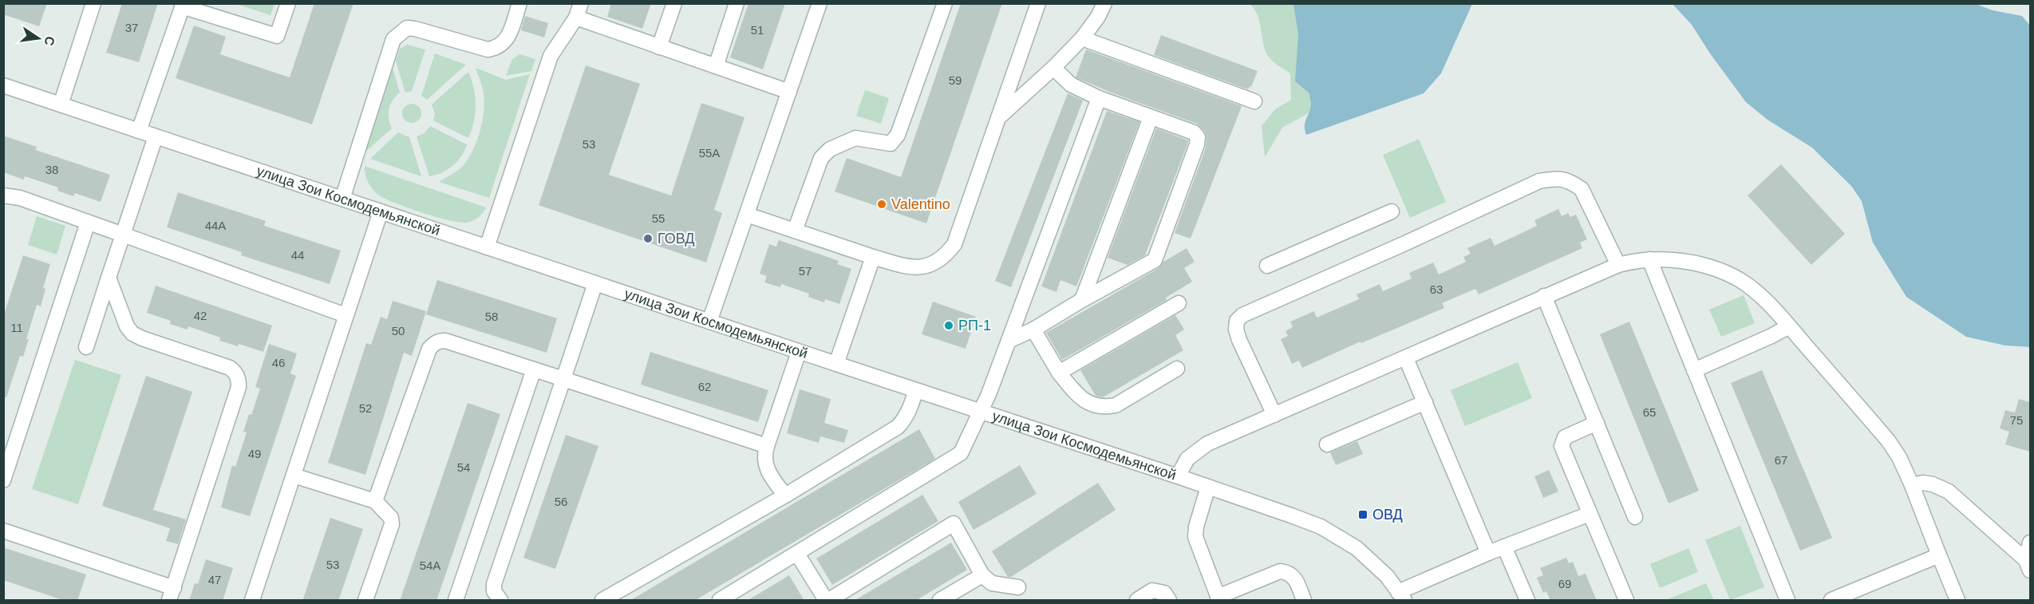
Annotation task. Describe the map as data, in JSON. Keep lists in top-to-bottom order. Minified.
{"streets":{"street":["улица Зои Космодемьянской"]},"places":{"other":["Valentino","ГОВД","РП-1"],"transit":["ОВД"]},"house_numbers":["37","51","59","53","55А","38","55","44А","44","57","63","42","58","11","50","46","62","52","65","75","49","67","54","56","53","54А","47","69"],"north":"right"}
